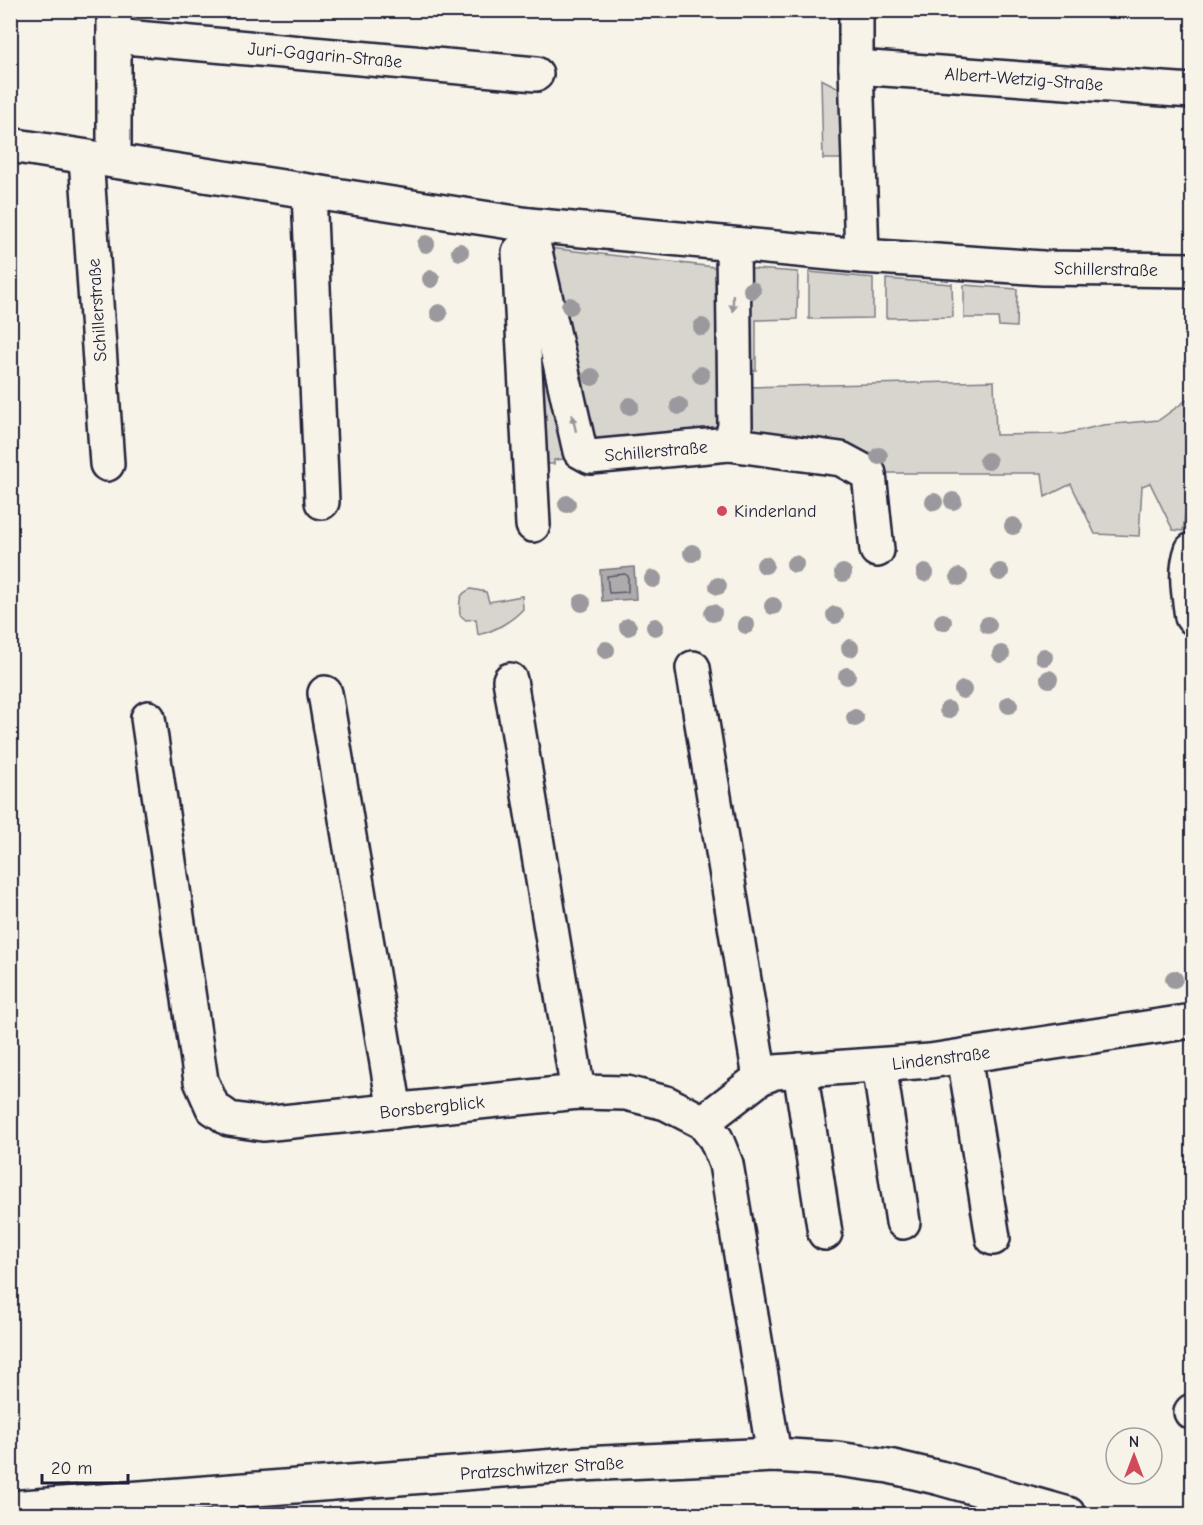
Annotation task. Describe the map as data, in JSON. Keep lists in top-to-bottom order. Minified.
{"streets":{"street":["Juri-Gagarin-Straße","Albert-Wetzig-Straße","Schillerstraße","Lindenstraße","Borsbergblick","Pratzschwitzer Straße"]},"crossings":[["Juri-Gagarin-Straße","Schillerstraße"],["Lindenstraße","Borsbergblick"],["Borsbergblick","Pratzschwitzer Straße"]],"places":["Kinderland"],"scale_bar":"20 m","north":"top"}
